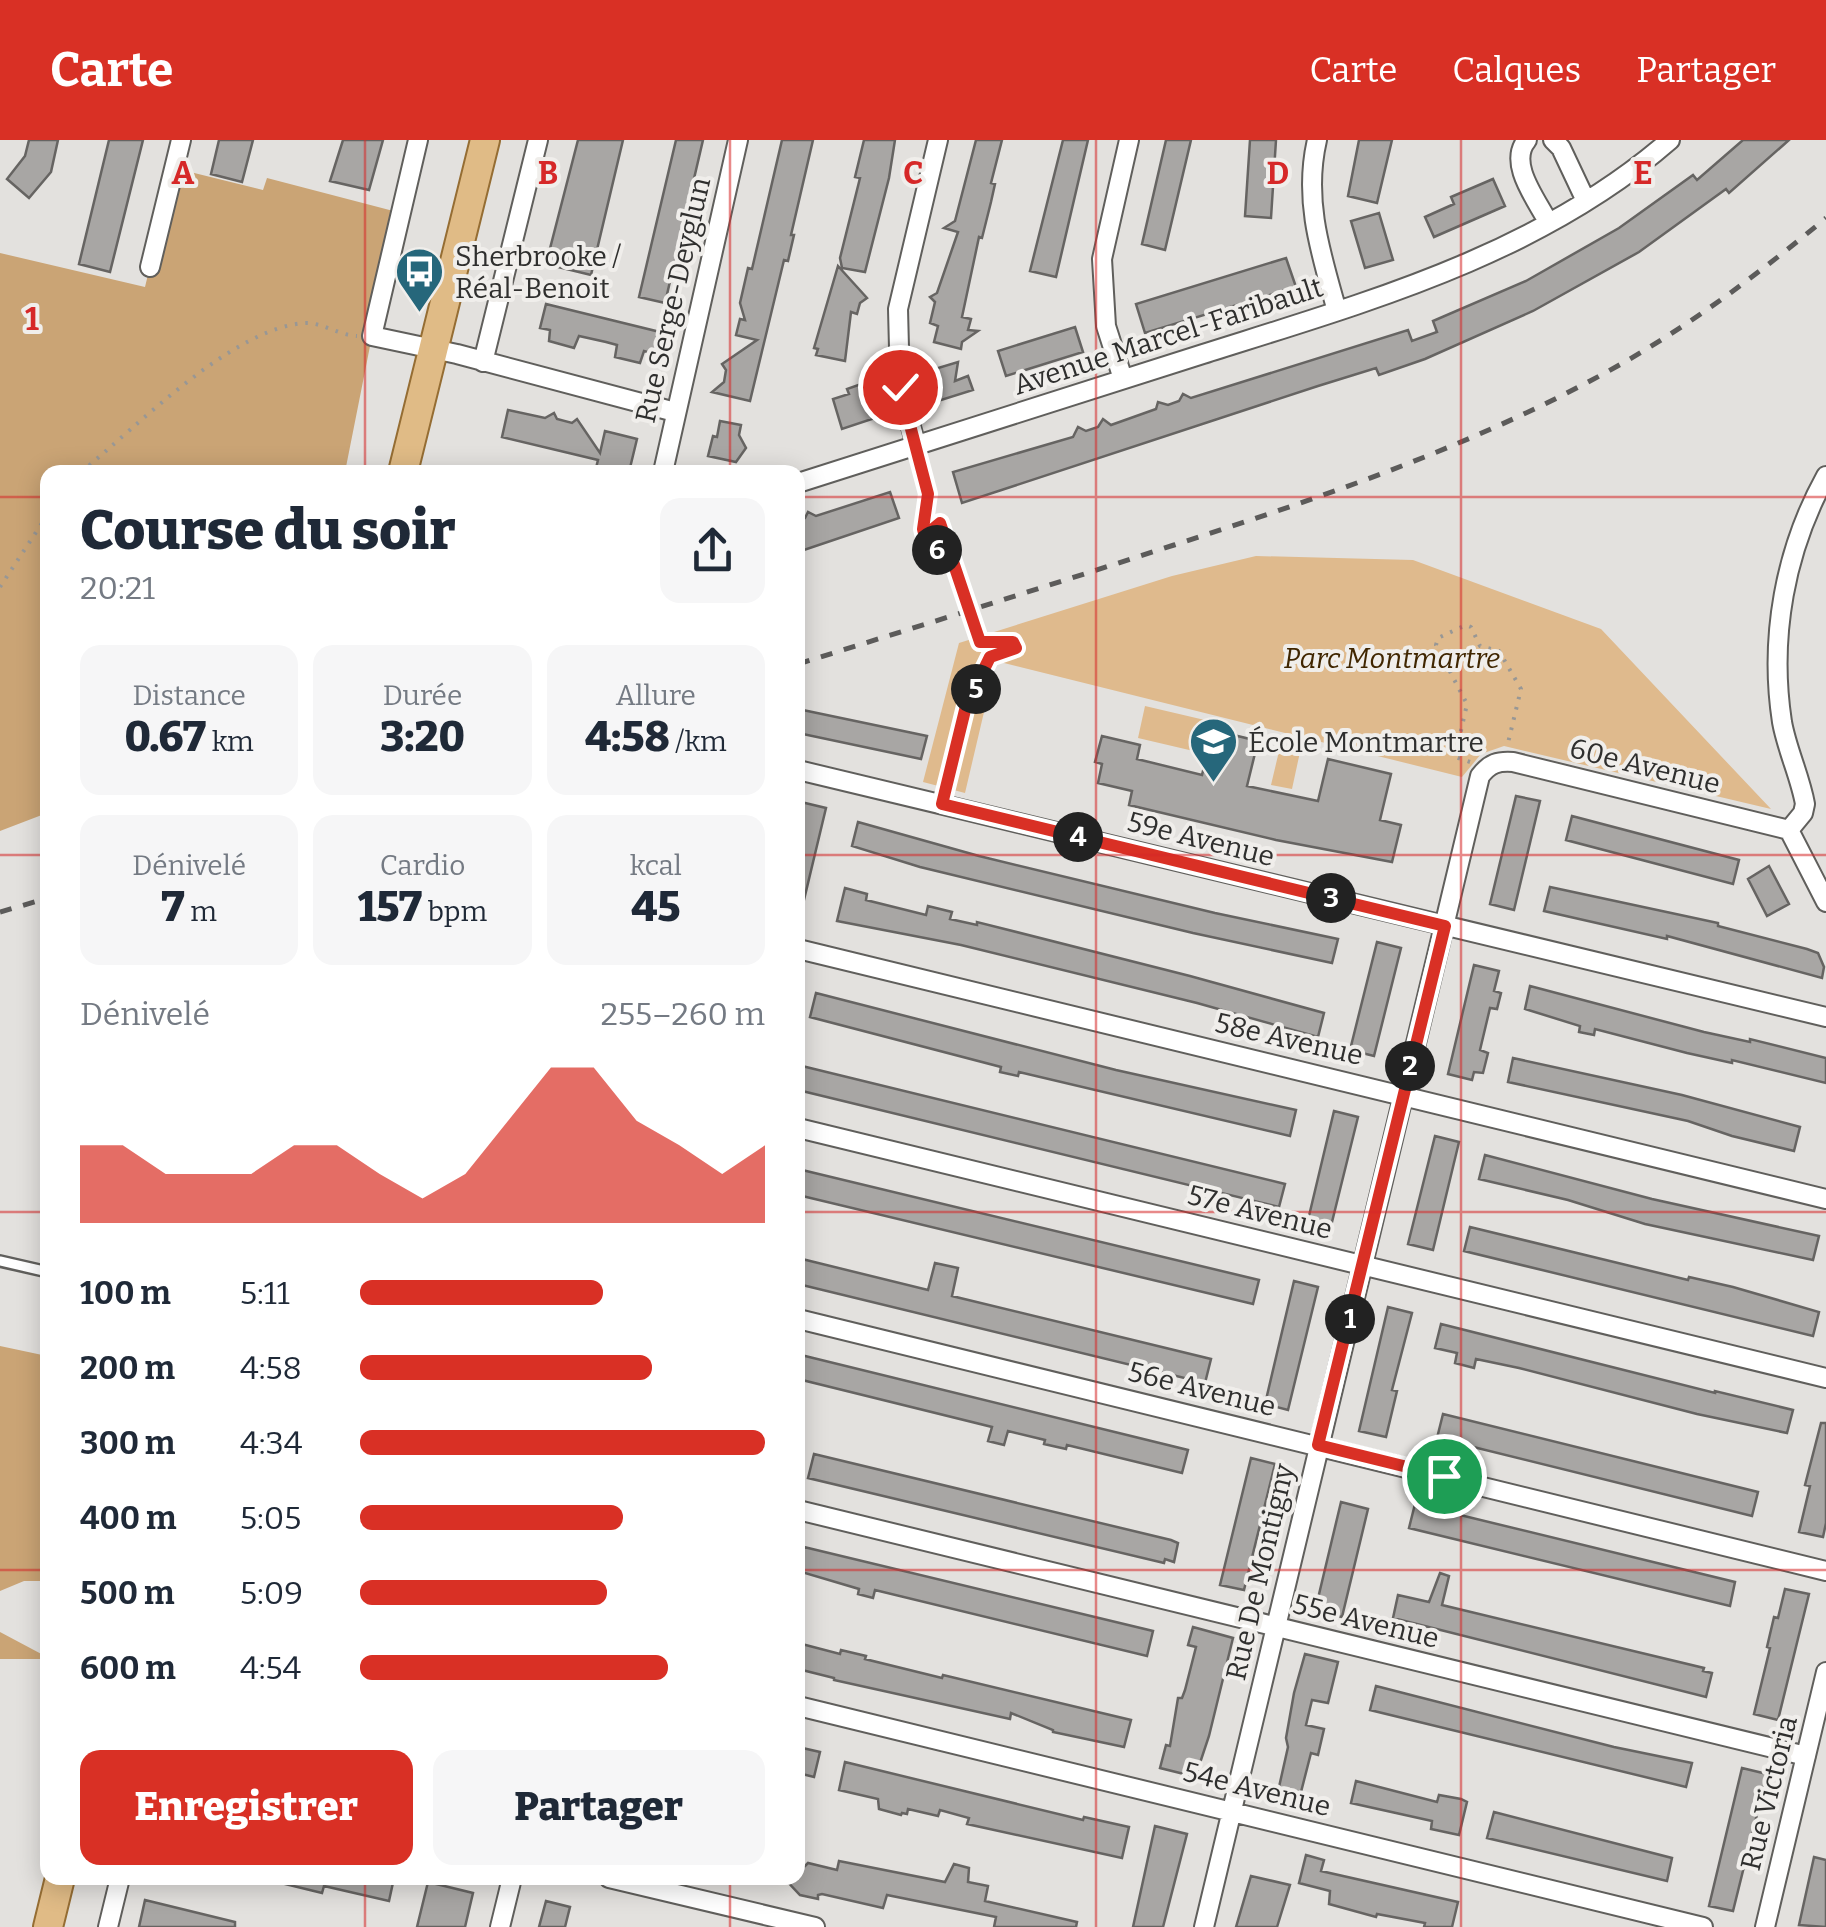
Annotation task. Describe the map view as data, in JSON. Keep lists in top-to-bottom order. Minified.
{"streets":{"street":["Rue Serge-Deyglun","Avenue Marcel-Faribault","60e Avenue","59e Avenue","58e Avenue","57e Avenue","56e Avenue","Rue De Montigny","55e Avenue","54e Avenue","Rue Victoria"]},"crossings":[["60e Avenue","Rue De Montigny"],["59e Avenue","Rue De Montigny"],["58e Avenue","Rue De Montigny"],["57e Avenue","Rue De Montigny"],["56e Avenue","Rue De Montigny"],["Rue De Montigny","55e Avenue"],["Rue De Montigny","54e Avenue"],["55e Avenue","Rue Victoria"]],"parks":["Parc Montmartre"],"places":{"bus stop":["Sherbrooke / Réal-Benoit"],"school or university":["École Montmartre"]},"page":{"header":"Carte","nav":["Carte","Calques","Partager"],"heading":["Course du soir","20:21"],"pins":["6","5","4","3","2","1"],"stats":[["Distance","0.67 km"],["Durée","3:20"],["Allure","4:58 /km"],["Dénivelé","7 m"],["Cardio","157 bpm"],["kcal","45"]],"chart":["Dénivelé","255–260 m"],"list":[{"name":"100 m","note":"5:11"},{"name":"200 m","note":"4:58"},{"name":"300 m","note":"4:34"},{"name":"400 m","note":"5:05"},{"name":"500 m","note":"5:09"},{"name":"600 m","note":"4:54"}],"buttons":["Enregistrer","Partager"]},"grid":{"columns":["A","B","C","D","E"],"rows":["1"]}}
